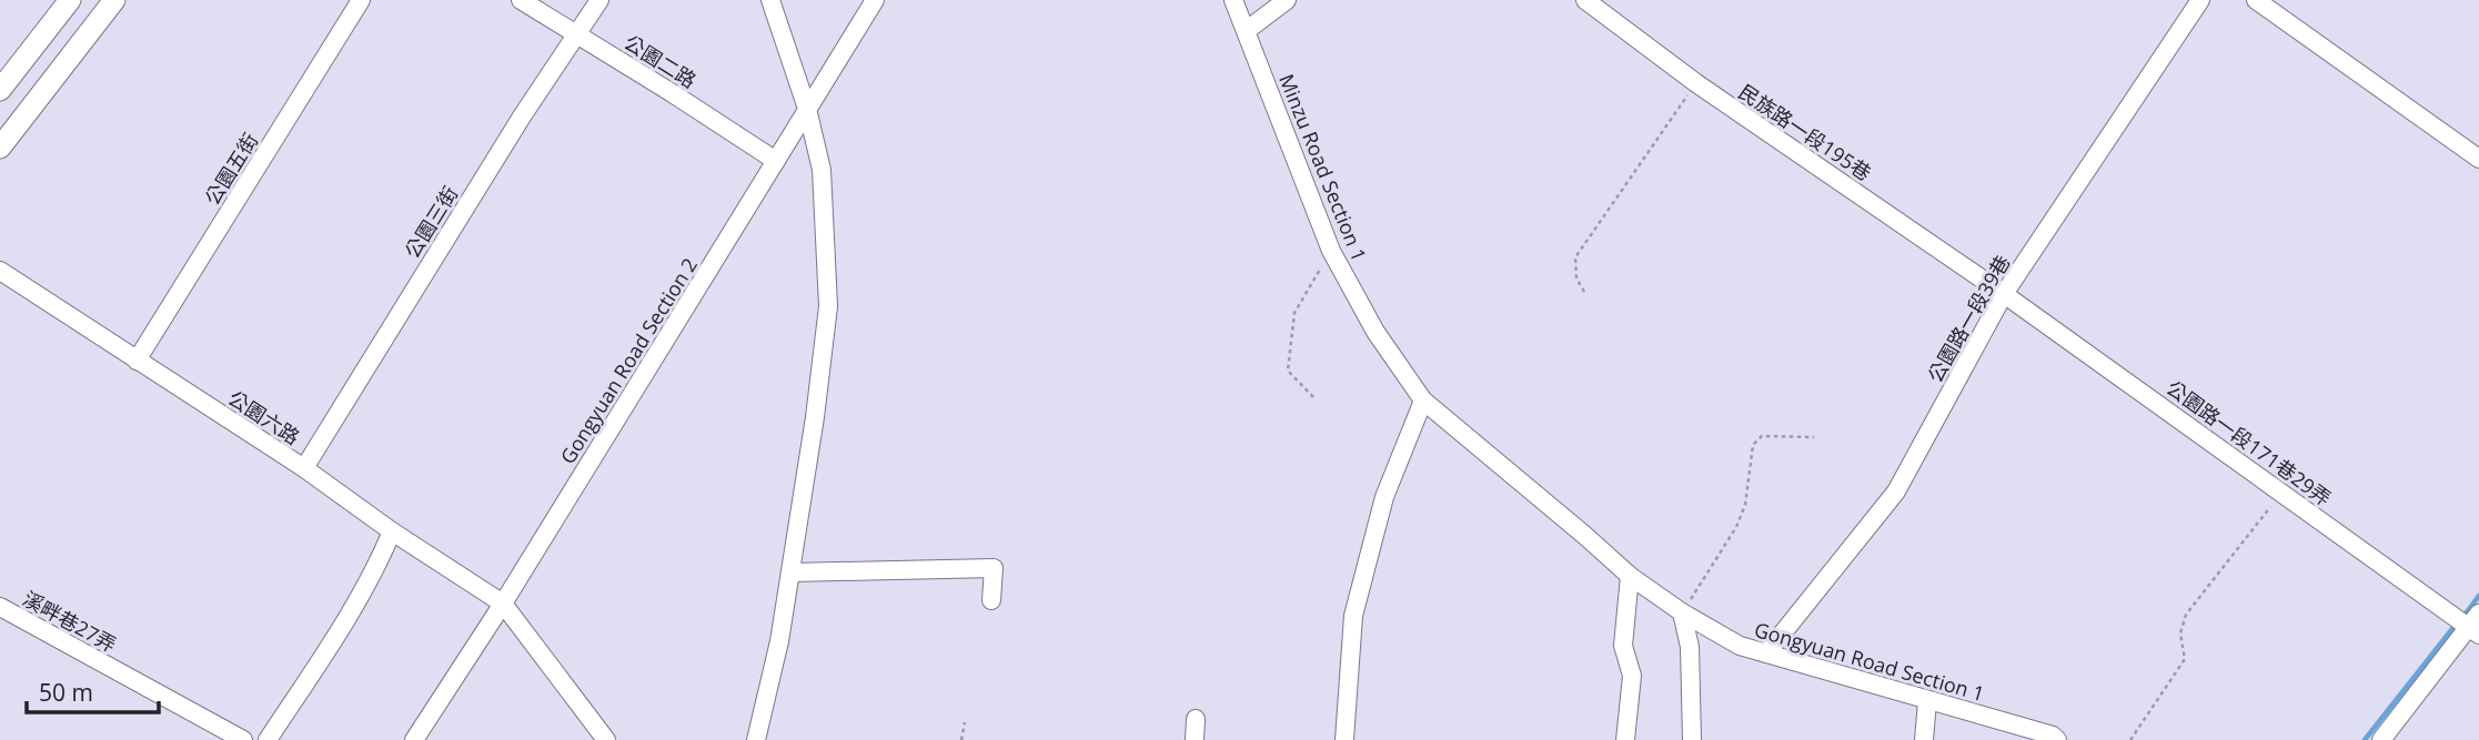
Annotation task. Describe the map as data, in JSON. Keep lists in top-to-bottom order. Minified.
{"streets":{"street":["公園二路","民族路一段195巷","Minzu Road Section 1","公園五街","公園三街","公園路一段39巷","Gongyuan Road Section 2","公園六路","公園路一段171巷29弄","溪畔巷27弄","Gongyuan Road Section 1"]},"crossings":[["公園二路","公園三街"],["公園二路","Gongyuan Road Section 2"],["民族路一段195巷","公園路一段39巷"],["民族路一段195巷","公園路一段171巷29弄"],["Minzu Road Section 1","Gongyuan Road Section 1"],["公園五街","公園六路"],["公園三街","公園六路"],["公園路一段39巷","公園路一段171巷29弄"],["公園路一段39巷","Gongyuan Road Section 1"],["Gongyuan Road Section 2","公園六路"]],"scale_bar":"50 m"}
